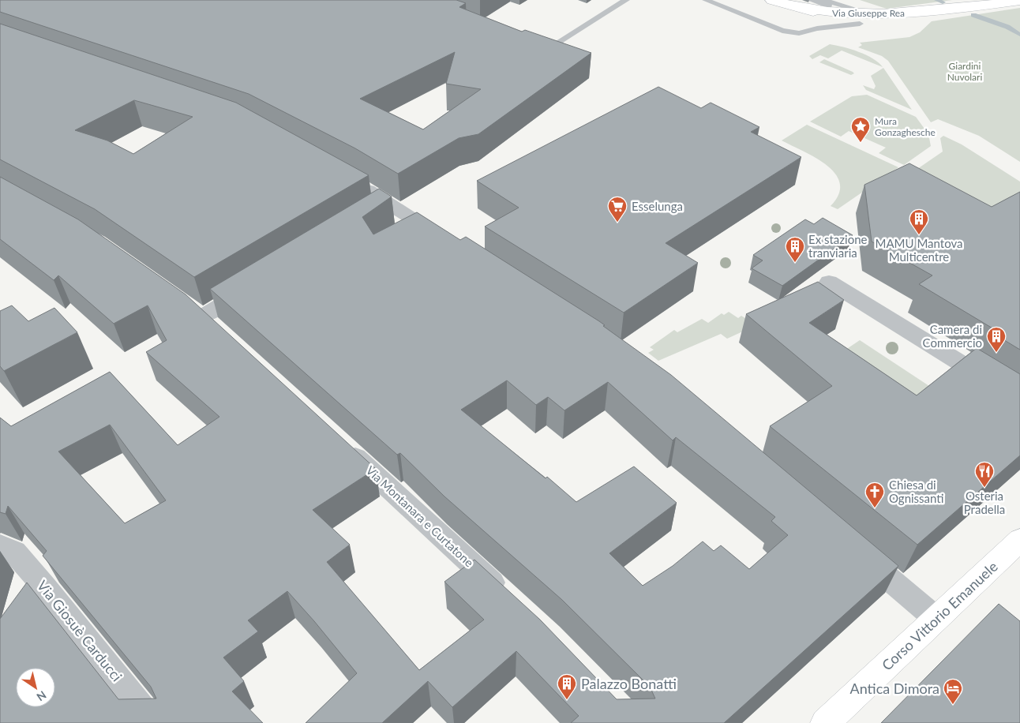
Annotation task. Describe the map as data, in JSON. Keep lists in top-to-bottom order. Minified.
{"streets":{"main road":["Via Giuseppe Rea","Corso Vittorio Emanuele"],"street":["Via Montanara e Curtatone","Via Giosuè Carducci"]},"parks":["Giardini Nuvolari"],"places":{"place":["Mura Gonzaghesche"],"supermarket":["Esselunga"],"building":["MAMU Mantova Multicentre","Ex stazione tranviaria","Camera di Commercio","Palazzo Bonatti"],"restaurant":["Osteria Pradella"],"church":["Chiesa di Ognissanti"],"hotel":["Antica Dimora"]},"north":"bottom right"}
